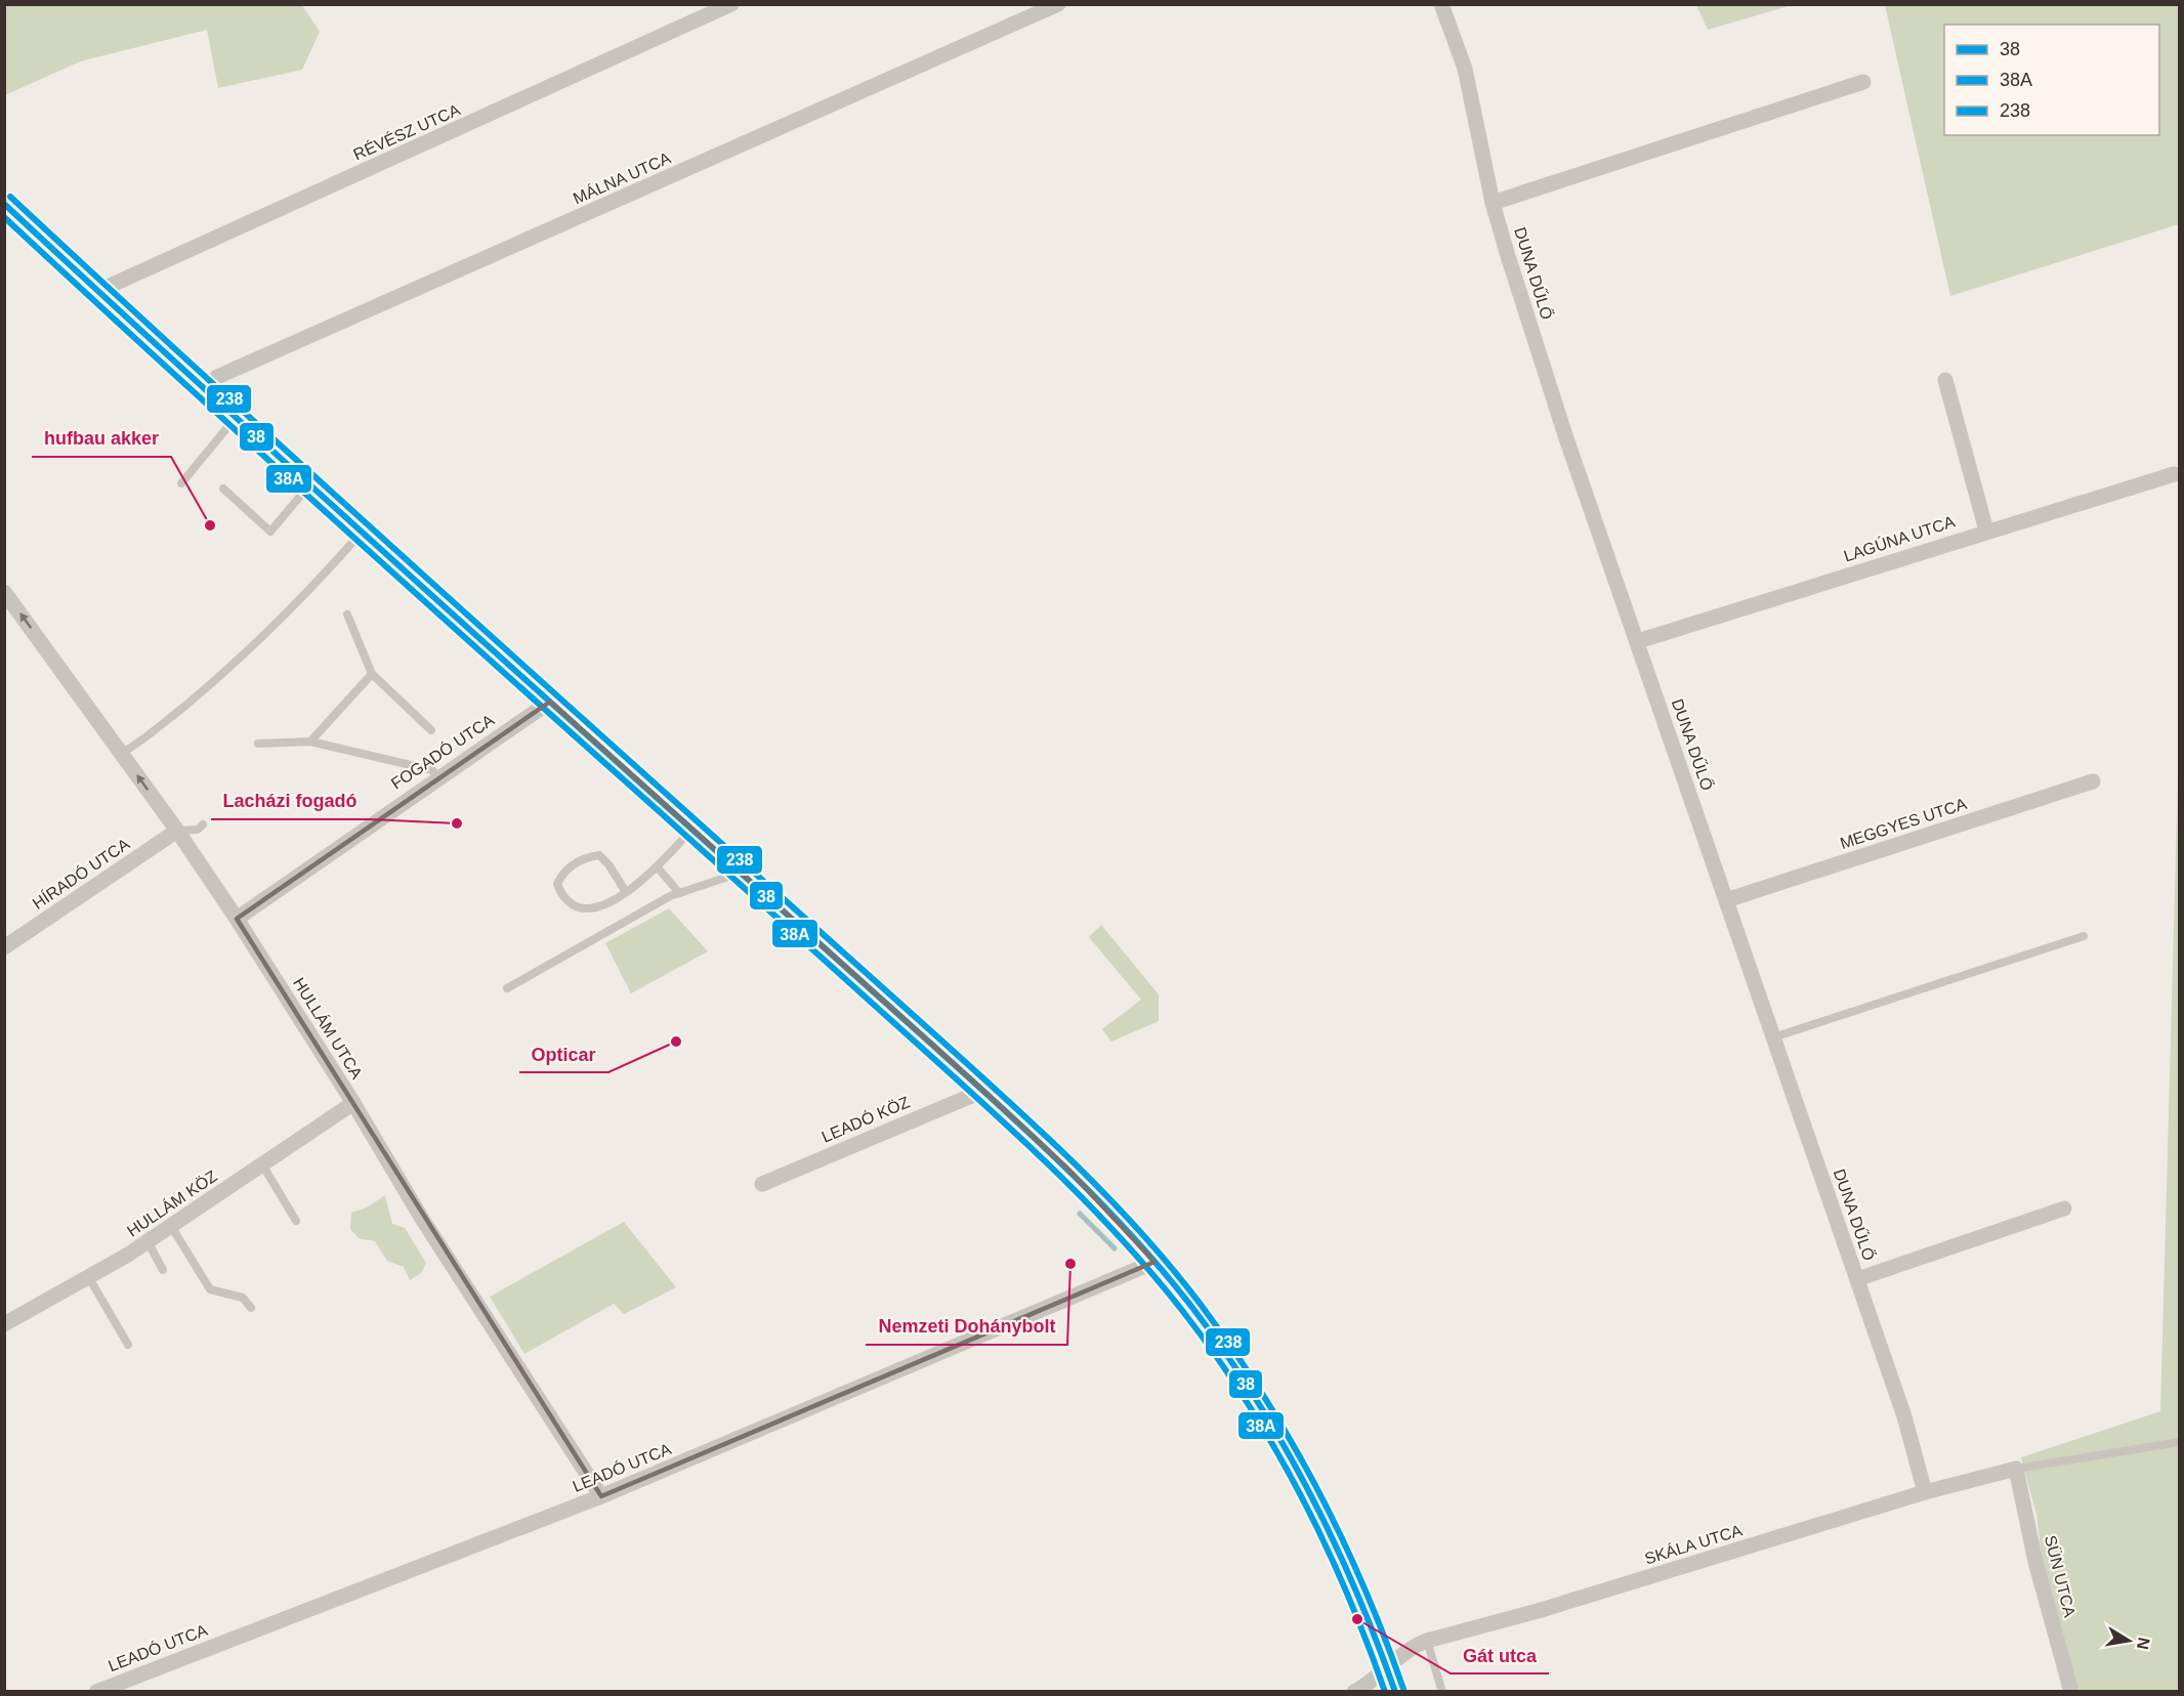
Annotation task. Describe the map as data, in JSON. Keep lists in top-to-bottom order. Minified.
{"streets":{"street":["RÉVÉSZ UTCA","MÁLNA UTCA","DUNA DŰLŐ","LAGÚNA UTCA","FOGADÓ UTCA","MEGGYES UTCA","HÍRADÓ UTCA","HULLÁM UTCA","LEADÓ KÖZ","HULLÁM KÖZ","LEADÓ UTCA","SKÁLA UTCA","SÜN UTCA"]},"crossings":[["DUNA DŰLŐ","LAGÚNA UTCA"],["DUNA DŰLŐ","MEGGYES UTCA"],["DUNA DŰLŐ","SKÁLA UTCA"],["FOGADÓ UTCA","HULLÁM UTCA"],["HÍRADÓ UTCA","HULLÁM UTCA"],["HULLÁM UTCA","HULLÁM KÖZ"],["HULLÁM UTCA","LEADÓ UTCA"],["SKÁLA UTCA","SÜN UTCA"]],"places":["hufbau akker","Lacházi fogadó","Opticar","Nemzeti Dohánybolt","Gát utca"],"lines":["transit line 238","transit line 38","transit line 38A"],"legend":["38","38A","238"],"north":"right"}
